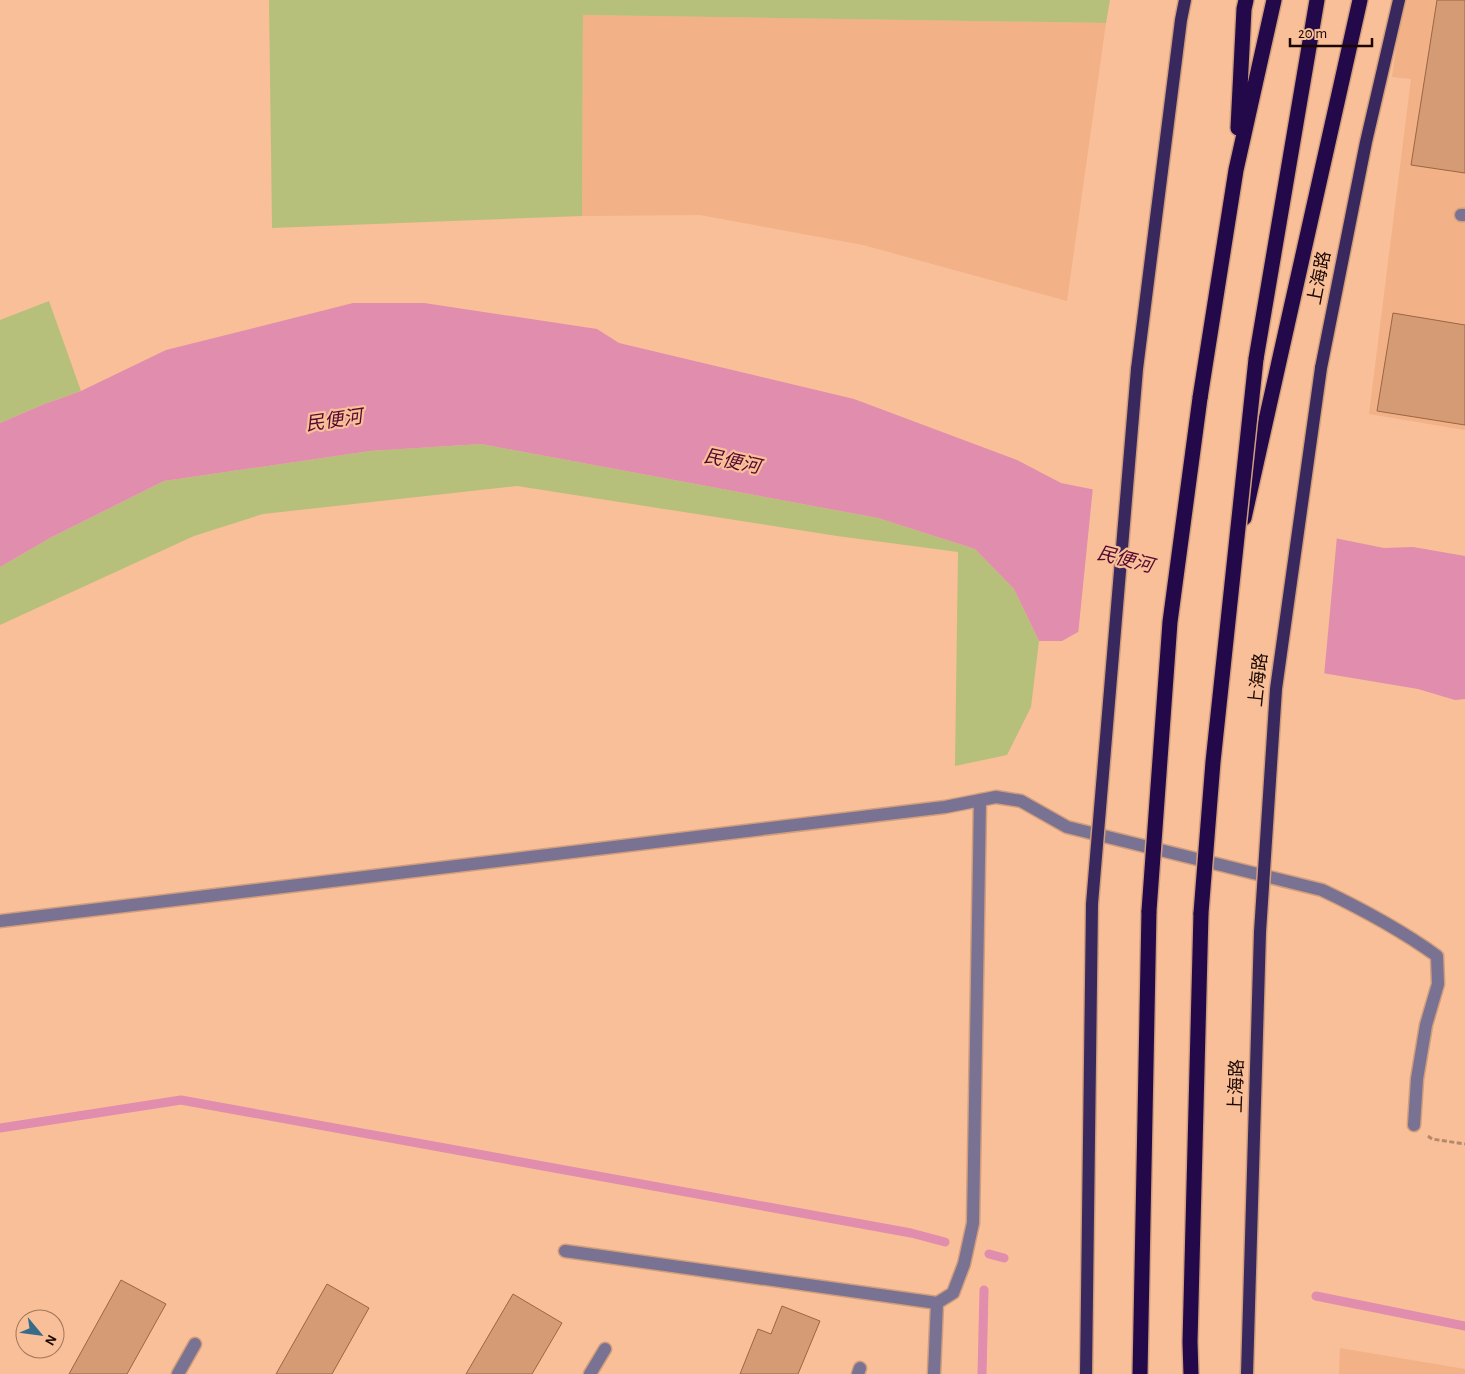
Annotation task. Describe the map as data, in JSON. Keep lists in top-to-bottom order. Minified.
{"streets":{"highway":["上海路"]},"water":["民便河"],"scale_bar":"20 m","north":"bottom right"}
